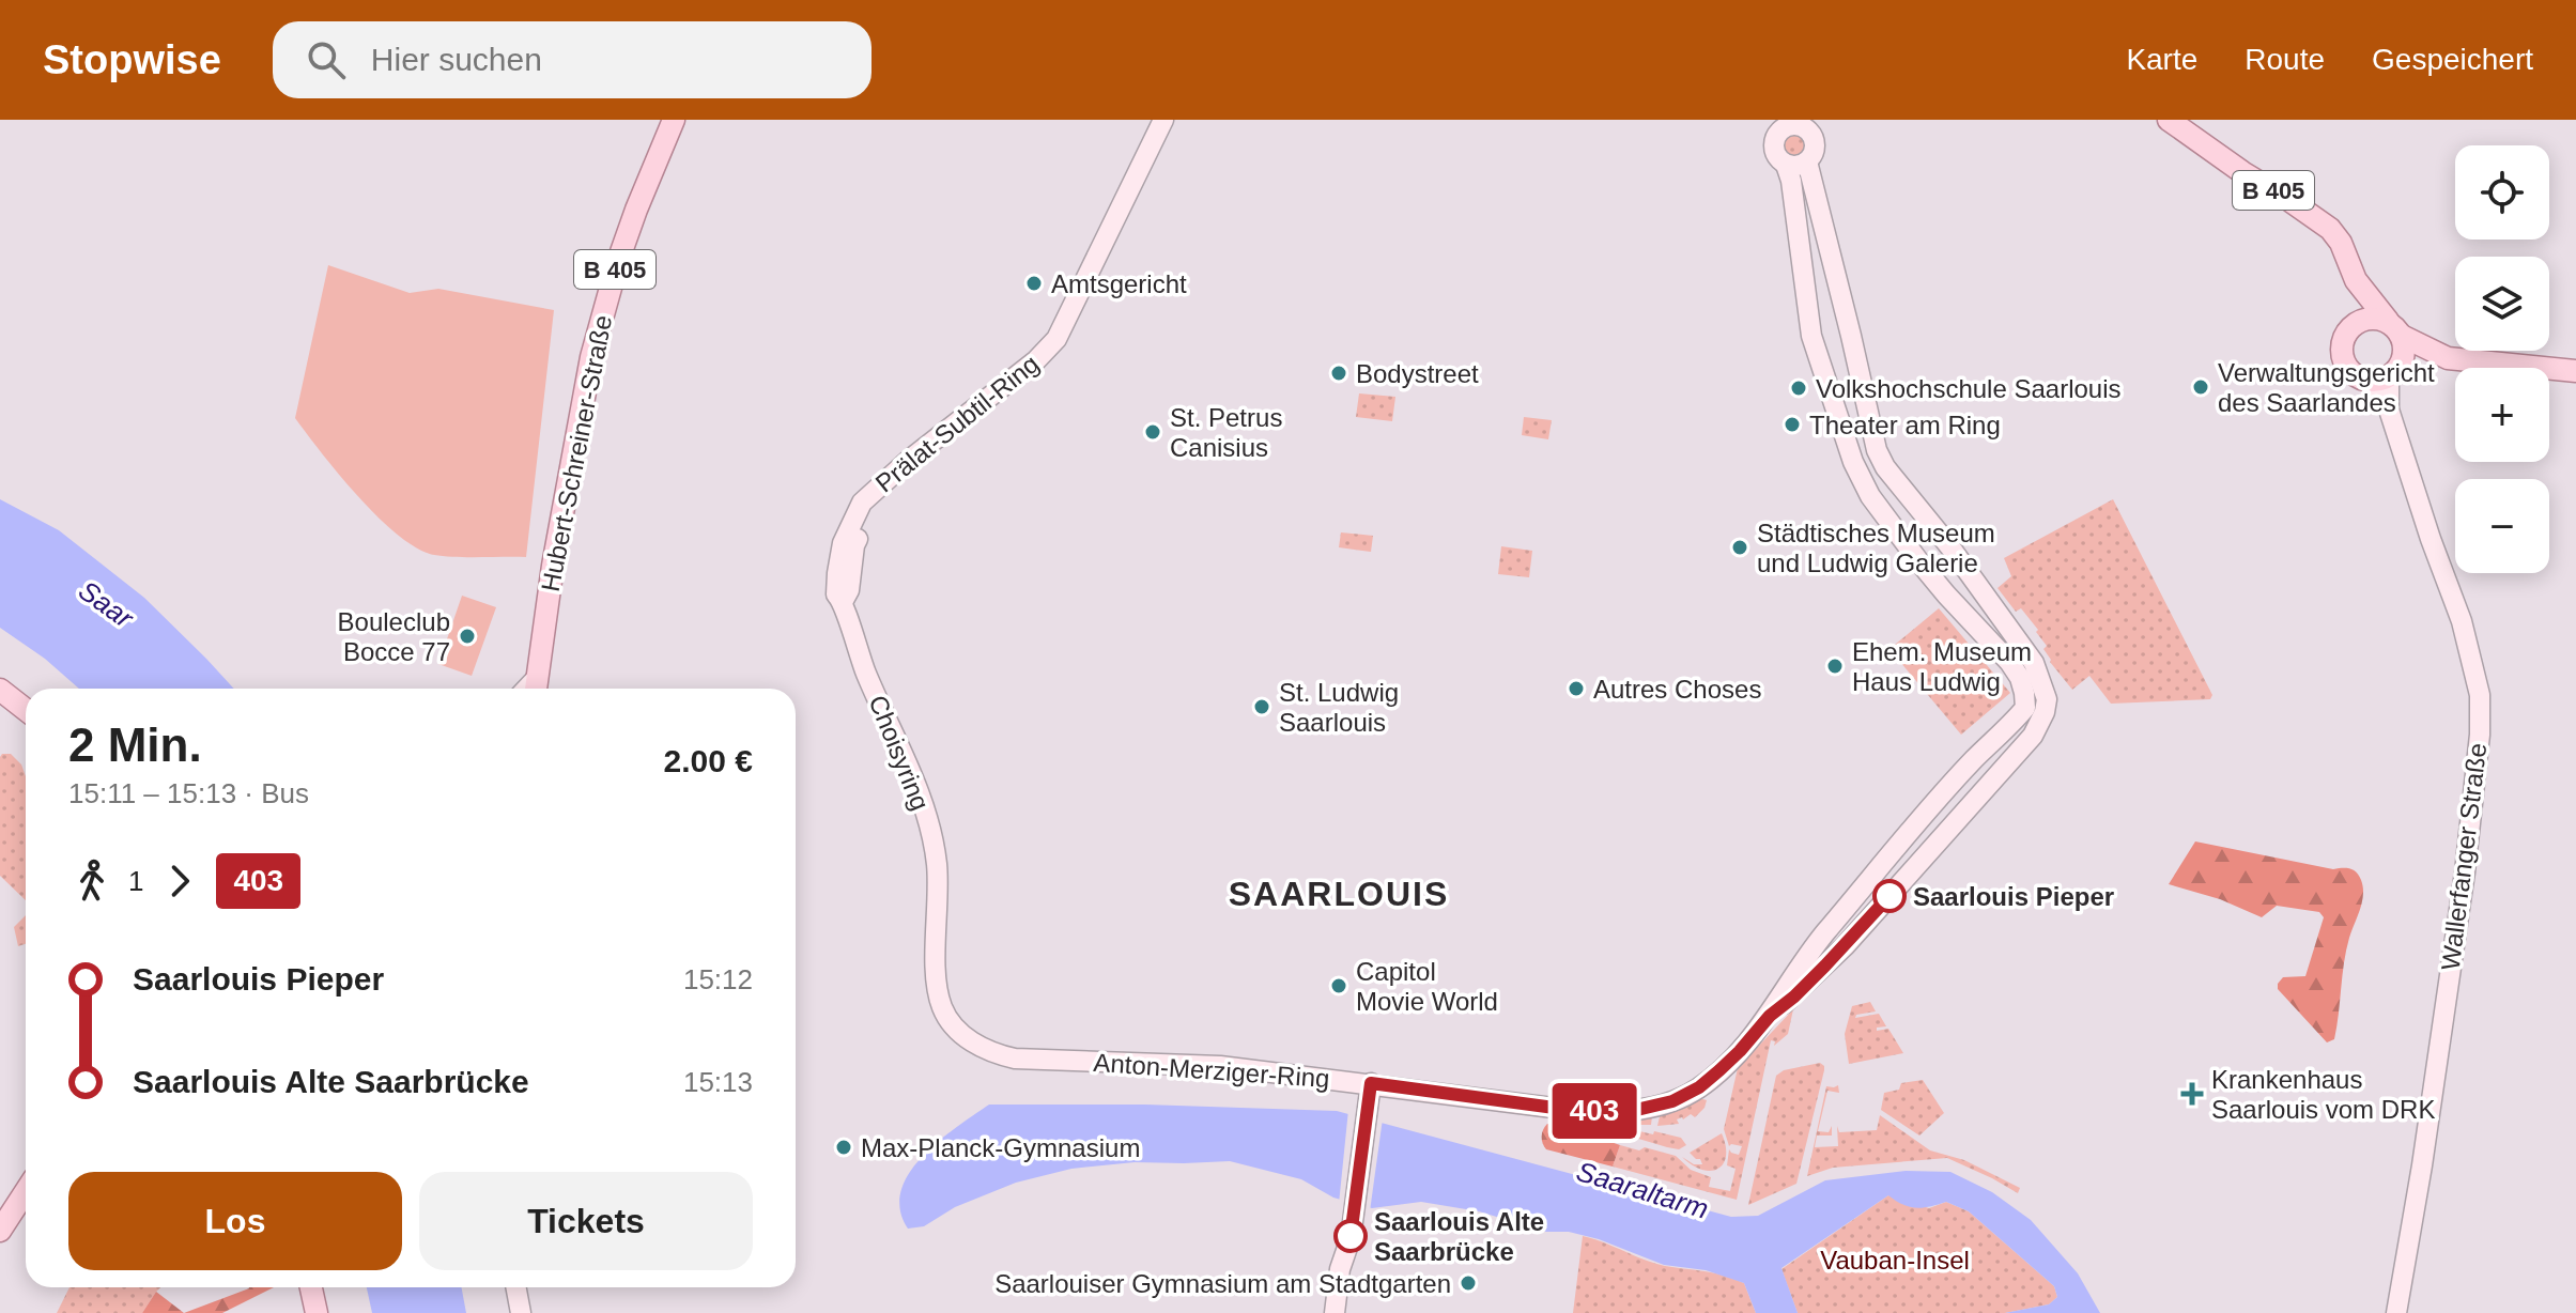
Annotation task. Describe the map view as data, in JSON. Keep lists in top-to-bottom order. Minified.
{"streets":{"main road":["B 405","Hubert-Schreiner-Straße"],"street":["Prälat-Subtil-Ring","Choisyring","Wallerfanger Straße","Anton-Merziger-Ring"]},"crossings":[["B 405","Wallerfanger Straße"],["Prälat-Subtil-Ring","Choisyring"],["Choisyring","Anton-Merziger-Ring"]],"districts":["SAARLOUIS"],"water":["Saar","Saaraltarm"],"parks":["Vauban-Insel"],"places":{"other":["Amtsgericht","Bodystreet","Verwaltungsgericht des Saarlandes","Volkshochschule Saarlouis","Theater am Ring","St. Petrus Canisius","Städtisches Museum und Ludwig Galerie","Bouleclub Bocce 77","Ehem. Museum Haus Ludwig","Autres Choses","St. Ludwig Saarlouis","Saarlouis Pieper","Capitol Movie World","Max-Planck-Gymnasium","Saarlouis Alte Saarbrücke","Saarlouiser Gymnasium am Stadtgarten"],"health":["Krankenhaus Saarlouis vom DRK"]},"lines":["bus line 403"],"page":{"header":"Stopwise","search":"Hier suchen","nav":["Karte","Route","Gespeichert"],"on_map":"403","map_buttons":["+","−"],"heading":["2 Min.","15:11 – 15:13 · Bus","2.00 €"],"legs":["1","403"],"list":[{"name":"Saarlouis Pieper","value":"15:12"},{"name":"Saarlouis Alte Saarbrücke","value":"15:13"}],"buttons":["Los","Tickets"]}}
